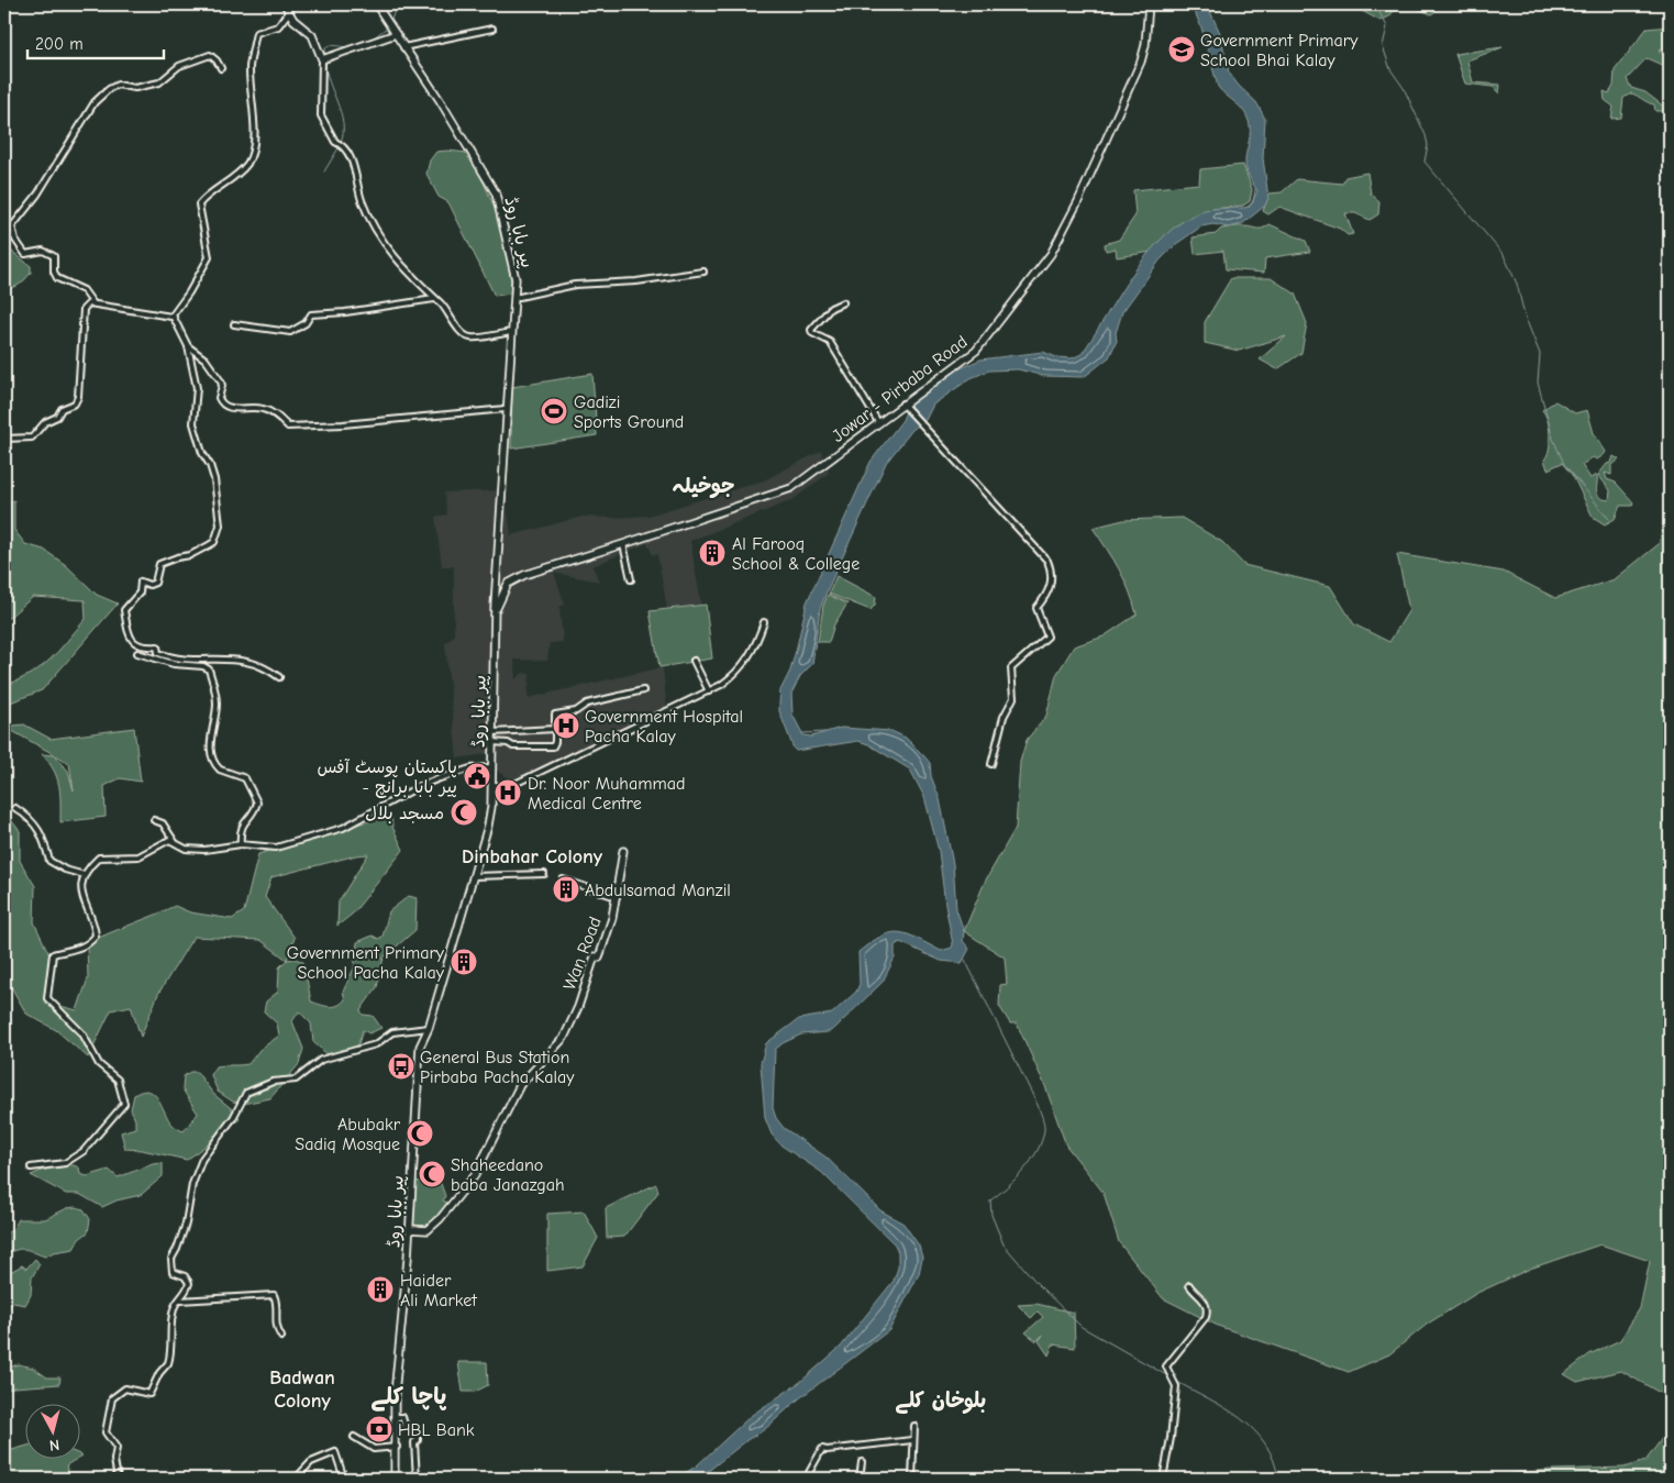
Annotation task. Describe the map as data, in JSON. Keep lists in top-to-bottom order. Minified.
{"streets":{"main road":["پیر بابا روڈ","Jowar - Pirbaba Road","Wan Road"]},"crossings":[["پیر بابا روڈ","Wan Road"]],"districts":["جوخیلہ","Dinbahar Colony","Badwan Colony","پاچا کلے","بلوخان كلے"],"places":{"school or university":["Government Primary School Bhai Kalay"],"sports":["Gadizi Sports Ground"],"building":["Al Farooq School & College","Abdulsamad Manzil","Government Primary School Pacha Kalay","Haider Ali Market"],"hospital":["Government Hospital Pacha Kalay","Dr. Noor Muhammad Medical Centre"],"public building":["پاکستان پوسٹ آفس - پیر بابا برانچ"],"mosque":["مسجد بلال","Abubakr Sadiq Mosque","Shaheedano baba Janazgah"],"bus stop":["General Bus Station Pirbaba Pacha Kalay"],"bank":["HBL Bank"]},"scale_bar":"200 m","north":"bottom"}
